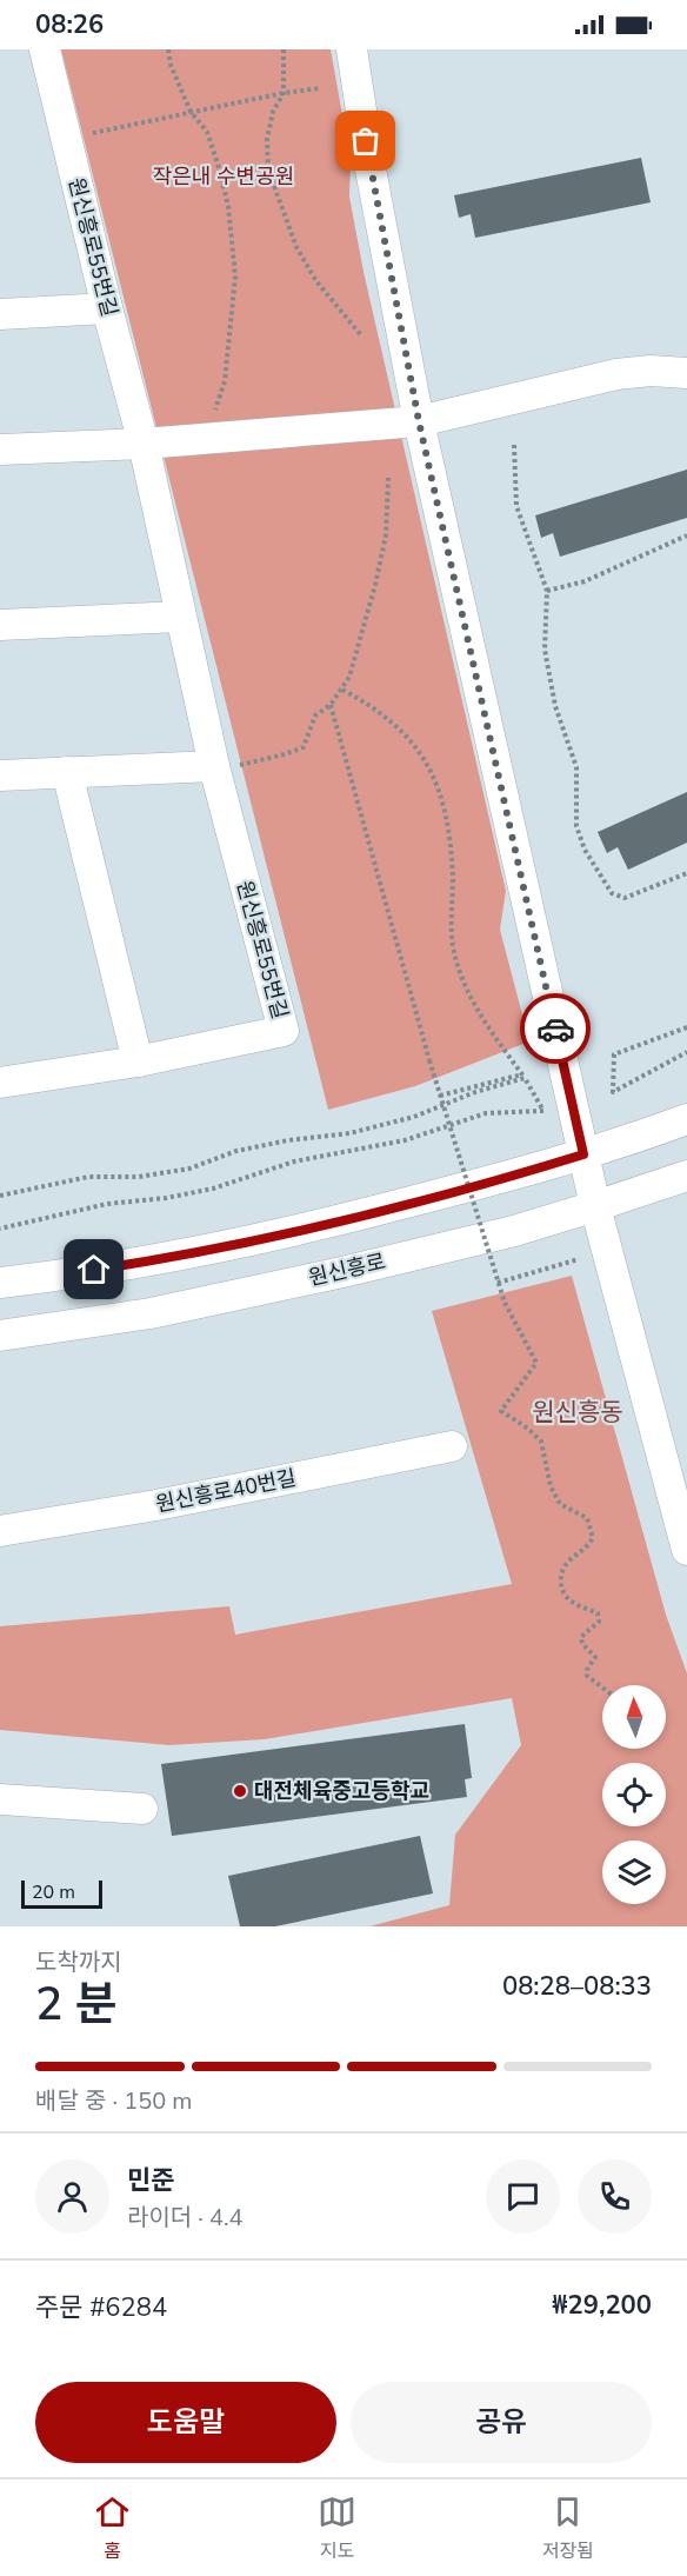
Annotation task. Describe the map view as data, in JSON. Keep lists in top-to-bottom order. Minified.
{"streets":{"street":["원신흥로55번길","원신흥로","원신흥로40번길"]},"districts":["원신흥동"],"parks":["작은내 수변공원"],"places":["대전체육중고등학교"],"scale_bar":"20 m","north":"top","page":{"status":"08:26","scale":"20 m","heading":["2 분","도착까지","08:28–08:33"],"panel":["민준","라이더 · 4.4","주문 #6284","₩29,200"],"bar":"배달 중 · 150 m","buttons":["도움말","공유"],"tabs":["홈","지도","저장됨"]}}
